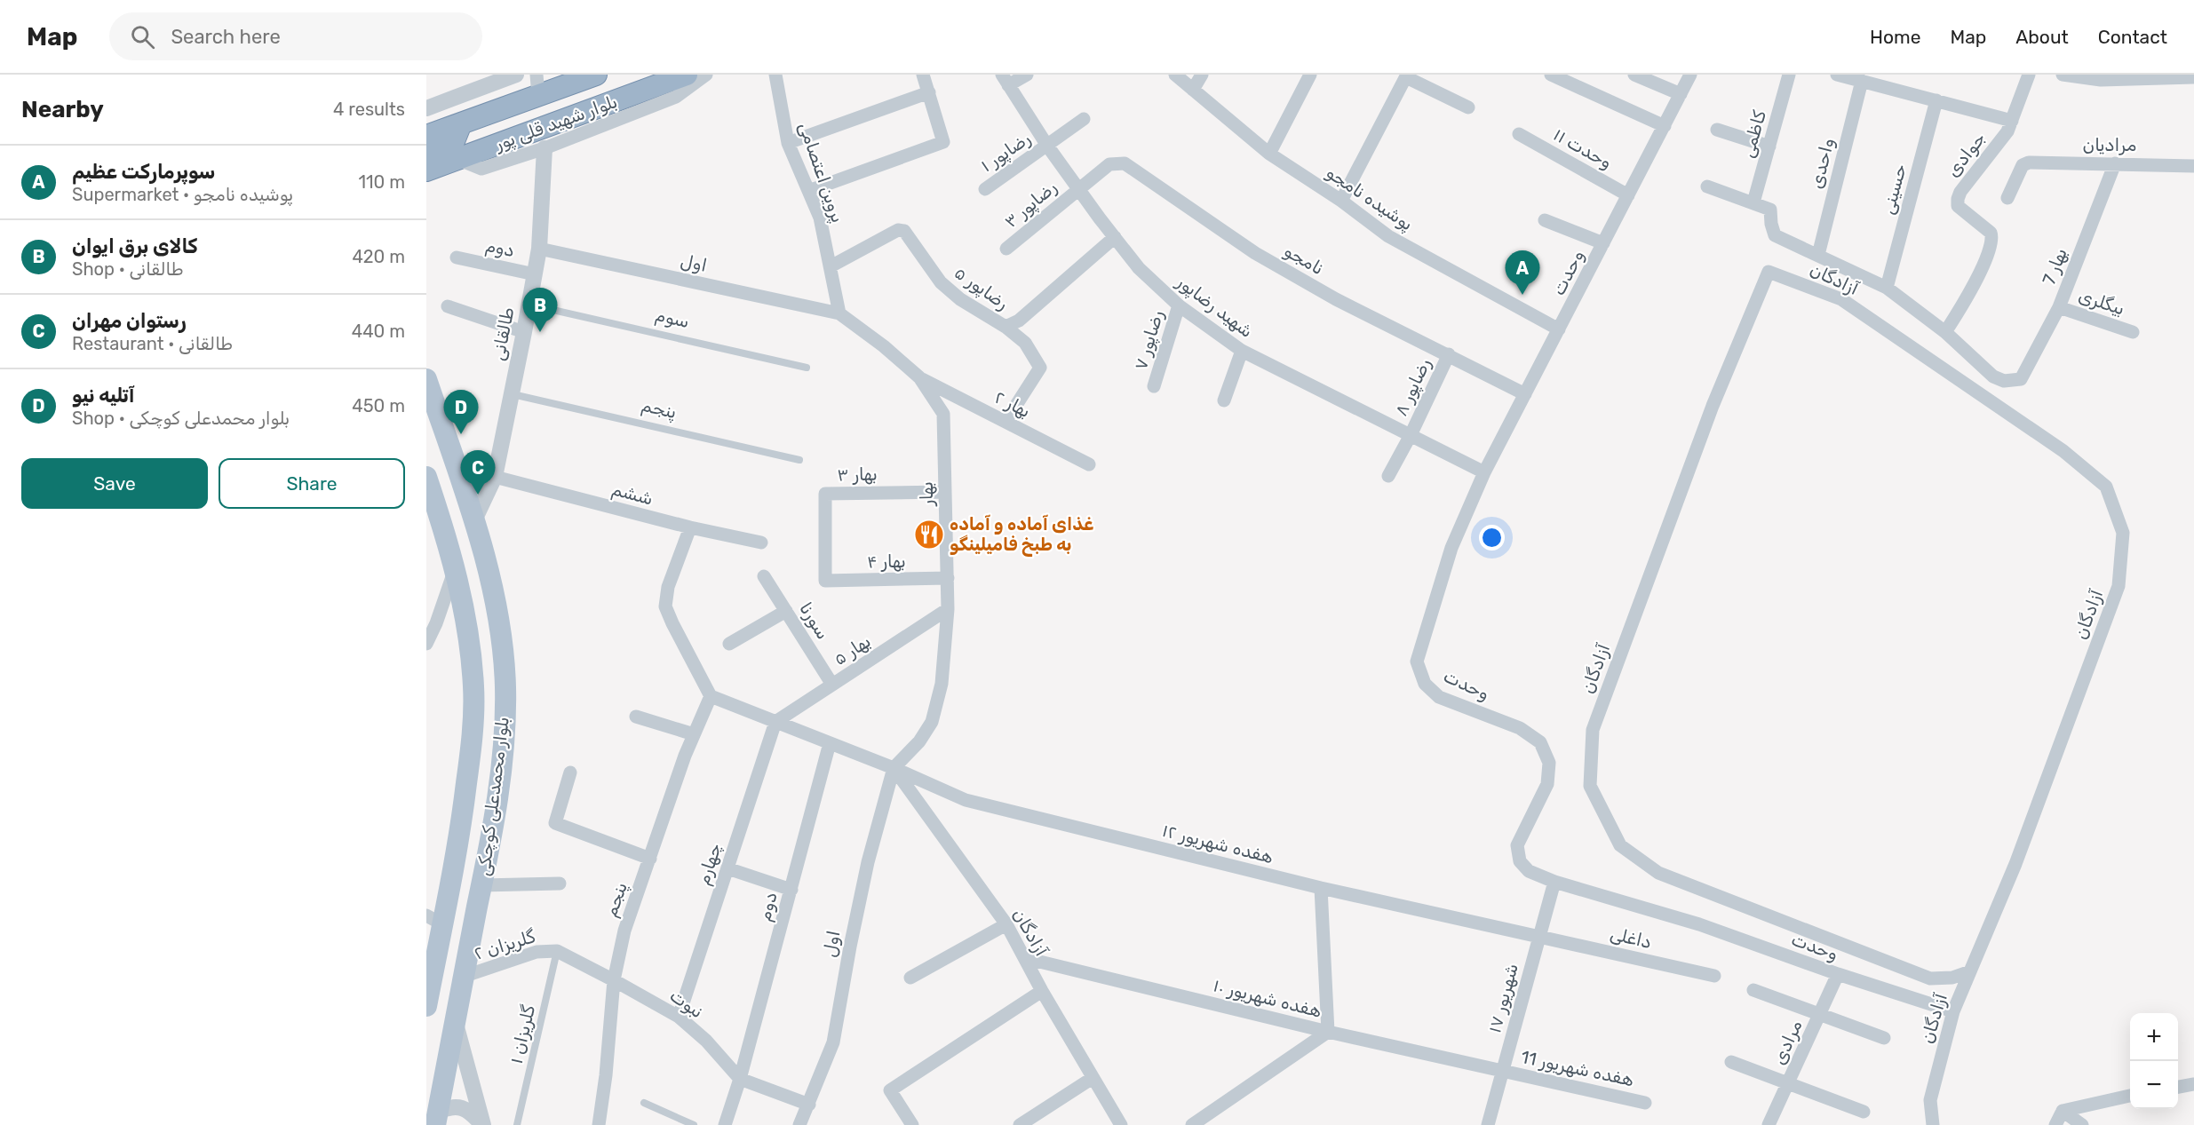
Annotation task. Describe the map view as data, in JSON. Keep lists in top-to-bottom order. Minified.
{"streets":{"highway":["بلوار شهید قلی پور"],"main road":["بلوار محمدعلی کوچکی"],"street":["کاظمی","مرادیان","وحدت ۱۱","رضاپور ۱","جوادی","واحدی","پروین اعتصامی","حسینی","پوشیده نامجو","رضاپور ۳","دوم","نامجو","اول","بهار 7","وحدت","آزادگان","رضاپور ۵","بیگلری","شهید رضاپور","طالقانی","رضاپور ۷","رضاپور ۸","بهار ۲","پنجم","بهار ۳","ششم","بهار","بهار ۴","سورنا","بهار ۵","هفده شهریور ۱۲","چهارم","داغلی","گلریزان ۲","هفده شهریور ۱۰","۱۷ شهریور","نبوت","مرادی","هفده شهریور 11"],"lane":["سوم","گلریزان ۱"]},"crossings":[["مرادیان","بهار 7"],["وحدت ۱۱","وحدت"],["رضاپور ۱","شهید رضاپور"],["جوادی","بهار 7"],["پروین اعتصامی","اول"],["پروین اعتصامی","رضاپور ۵"],["پروین اعتصامی","بهار"],["پوشیده نامجو","وحدت"],["رضاپور ۳","نامجو"],["رضاپور ۳","شهید رضاپور"],["دوم","طالقانی"],["دوم","هفده شهریور ۱۲"],["دوم","نبوت"],["نامجو","وحدت"],["نامجو","شهید رضاپور"],["نامجو","رضاپور ۸"],["اول","آزادگان"],["اول","طالقانی"],["اول","بهار"],["اول","هفده شهریور ۱۲"],["بهار 7","بیگلری"],["وحدت","آزادگان"],["وحدت","شهید رضاپور"],["وحدت","۱۷ شهریور"],["وحدت","مرادی"],["آزادگان","بهار"],["آزادگان","هفده شهریور ۱۲"],["آزادگان","هفده شهریور ۱۰"],["رضاپور ۵","شهید رضاپور"],["شهید رضاپور","رضاپور ۷"],["شهید رضاپور","رضاپور ۸"],["سوم","طالقانی"],["طالقانی","پنجم"],["طالقانی","ششم"],["طالقانی","بلوار محمدعلی کوچکی"],["بهار ۲","بهار"],["پنجم","هفده شهریور ۱۲"],["پنجم","نبوت"],["بهار ۳","بهار"],["بهار ۳","بهار ۴"],["بهار","بهار ۴"],["بهار","بهار ۵"],["بهار","هفده شهریور ۱۲"],["سورنا","بهار ۵"],["بهار ۵","هفده شهریور ۱۲"],["بهار ۵","چهارم"],["بلوار محمدعلی کوچکی","گلریزان ۲"],["هفده شهریور ۱۲","چهارم"],["هفده شهریور ۱۲","داغلی"],["هفده شهریور ۱۲","۱۷ شهریور"],["چهارم","نبوت"],["داغلی","۱۷ شهریور"],["گلریزان ۲","نبوت"],["گلریزان ۲","گلریزان ۱"],["هفده شهریور ۱۰","۱۷ شهریور"],["هفده شهریور ۱۰","هفده شهریور 11"],["۱۷ شهریور","هفده شهریور 11"],["نبوت","گلریزان ۱"]],"places":{"restaurant":["غذای آماده و آماده به طبخ فامیلینگو"]},"page":{"header":"Map","search":"Search here","nav":["Home","Map","About","Contact"],"heading":["Nearby","4 results"],"list":[{"mark":"A","name":"سوپرمارکت عظیم","note":"Supermarket · پوشیده نامجو","value":"110 m"},{"mark":"B","name":"کالای برق ایوان","note":"Shop · طالقانی","value":"420 m"},{"mark":"C","name":"رستوان مهران","note":"Restaurant · طالقانی","value":"440 m"},{"mark":"D","name":"آتلیه نیو","note":"Shop · بلوار محمدعلی کوچکی","value":"450 m"}],"pins":["A","B","D","C"],"buttons":["Save","Share"],"map_buttons":["+","−"]}}
